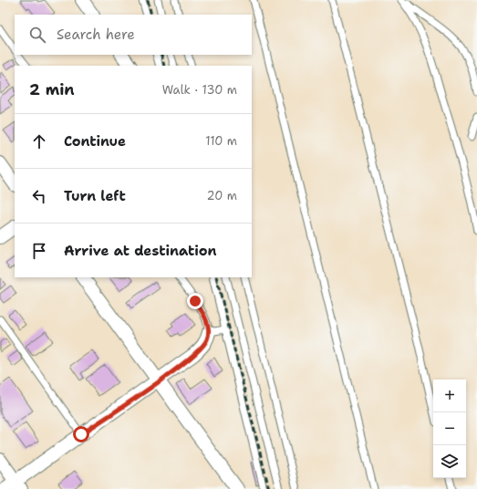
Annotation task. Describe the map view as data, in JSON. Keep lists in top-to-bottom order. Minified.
{"page":{"search":"Search here","heading":["2 min","Walk · 130 m"],"list":[["Continue","110 m"],["Turn left","20 m"],"Arrive at destination"],"map_buttons":["+","−"]}}
